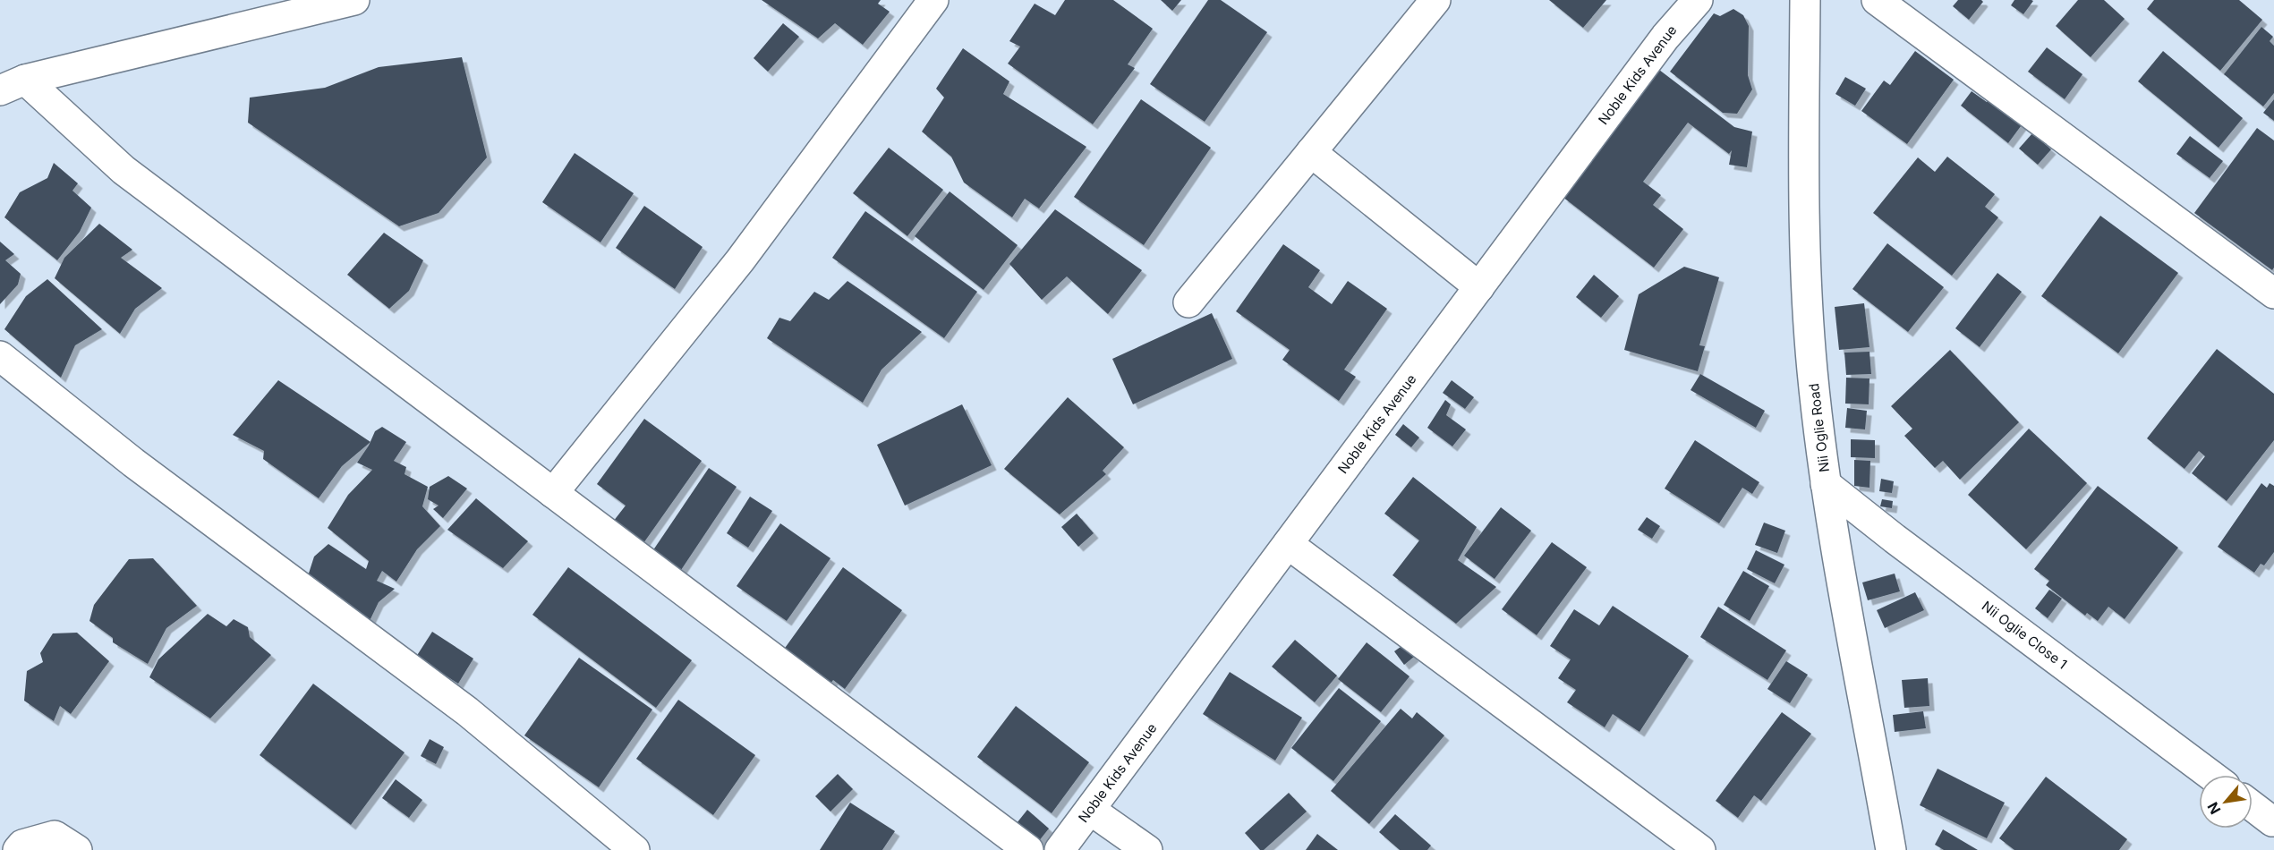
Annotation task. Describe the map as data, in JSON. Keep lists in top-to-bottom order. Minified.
{"streets":{"street":["Noble Kids Avenue","Nii Oglie Road","Nii Oglie Close 1"]},"crossings":[["Nii Oglie Road","Nii Oglie Close 1"]],"north":"bottom left"}
